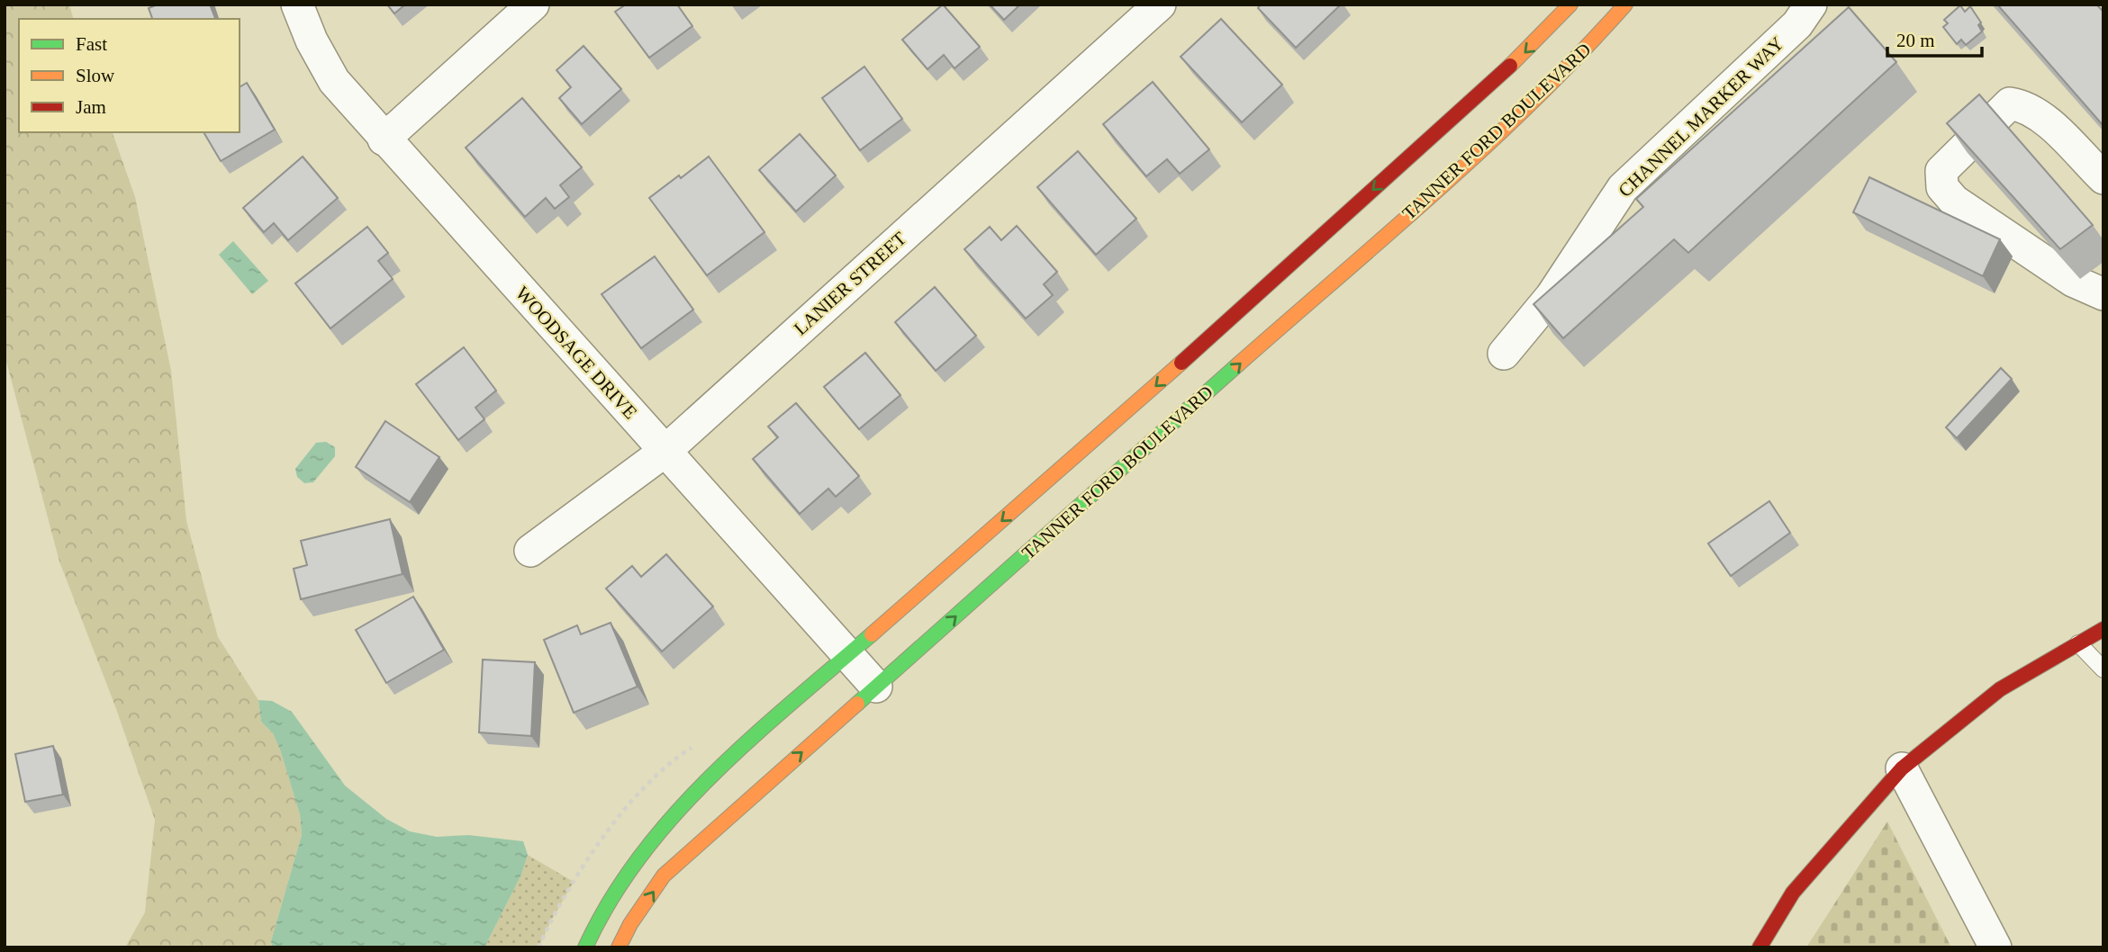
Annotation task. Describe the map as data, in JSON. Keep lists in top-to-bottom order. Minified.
{"streets":{"street":["CHANNEL MARKER WAY","TANNER FORD BOULEVARD","LANIER STREET","WOODSAGE DRIVE"]},"crossings":[["TANNER FORD BOULEVARD","WOODSAGE DRIVE"],["LANIER STREET","WOODSAGE DRIVE"]],"legend":["Fast","Slow","Jam"],"scale_bar":"20 m"}
